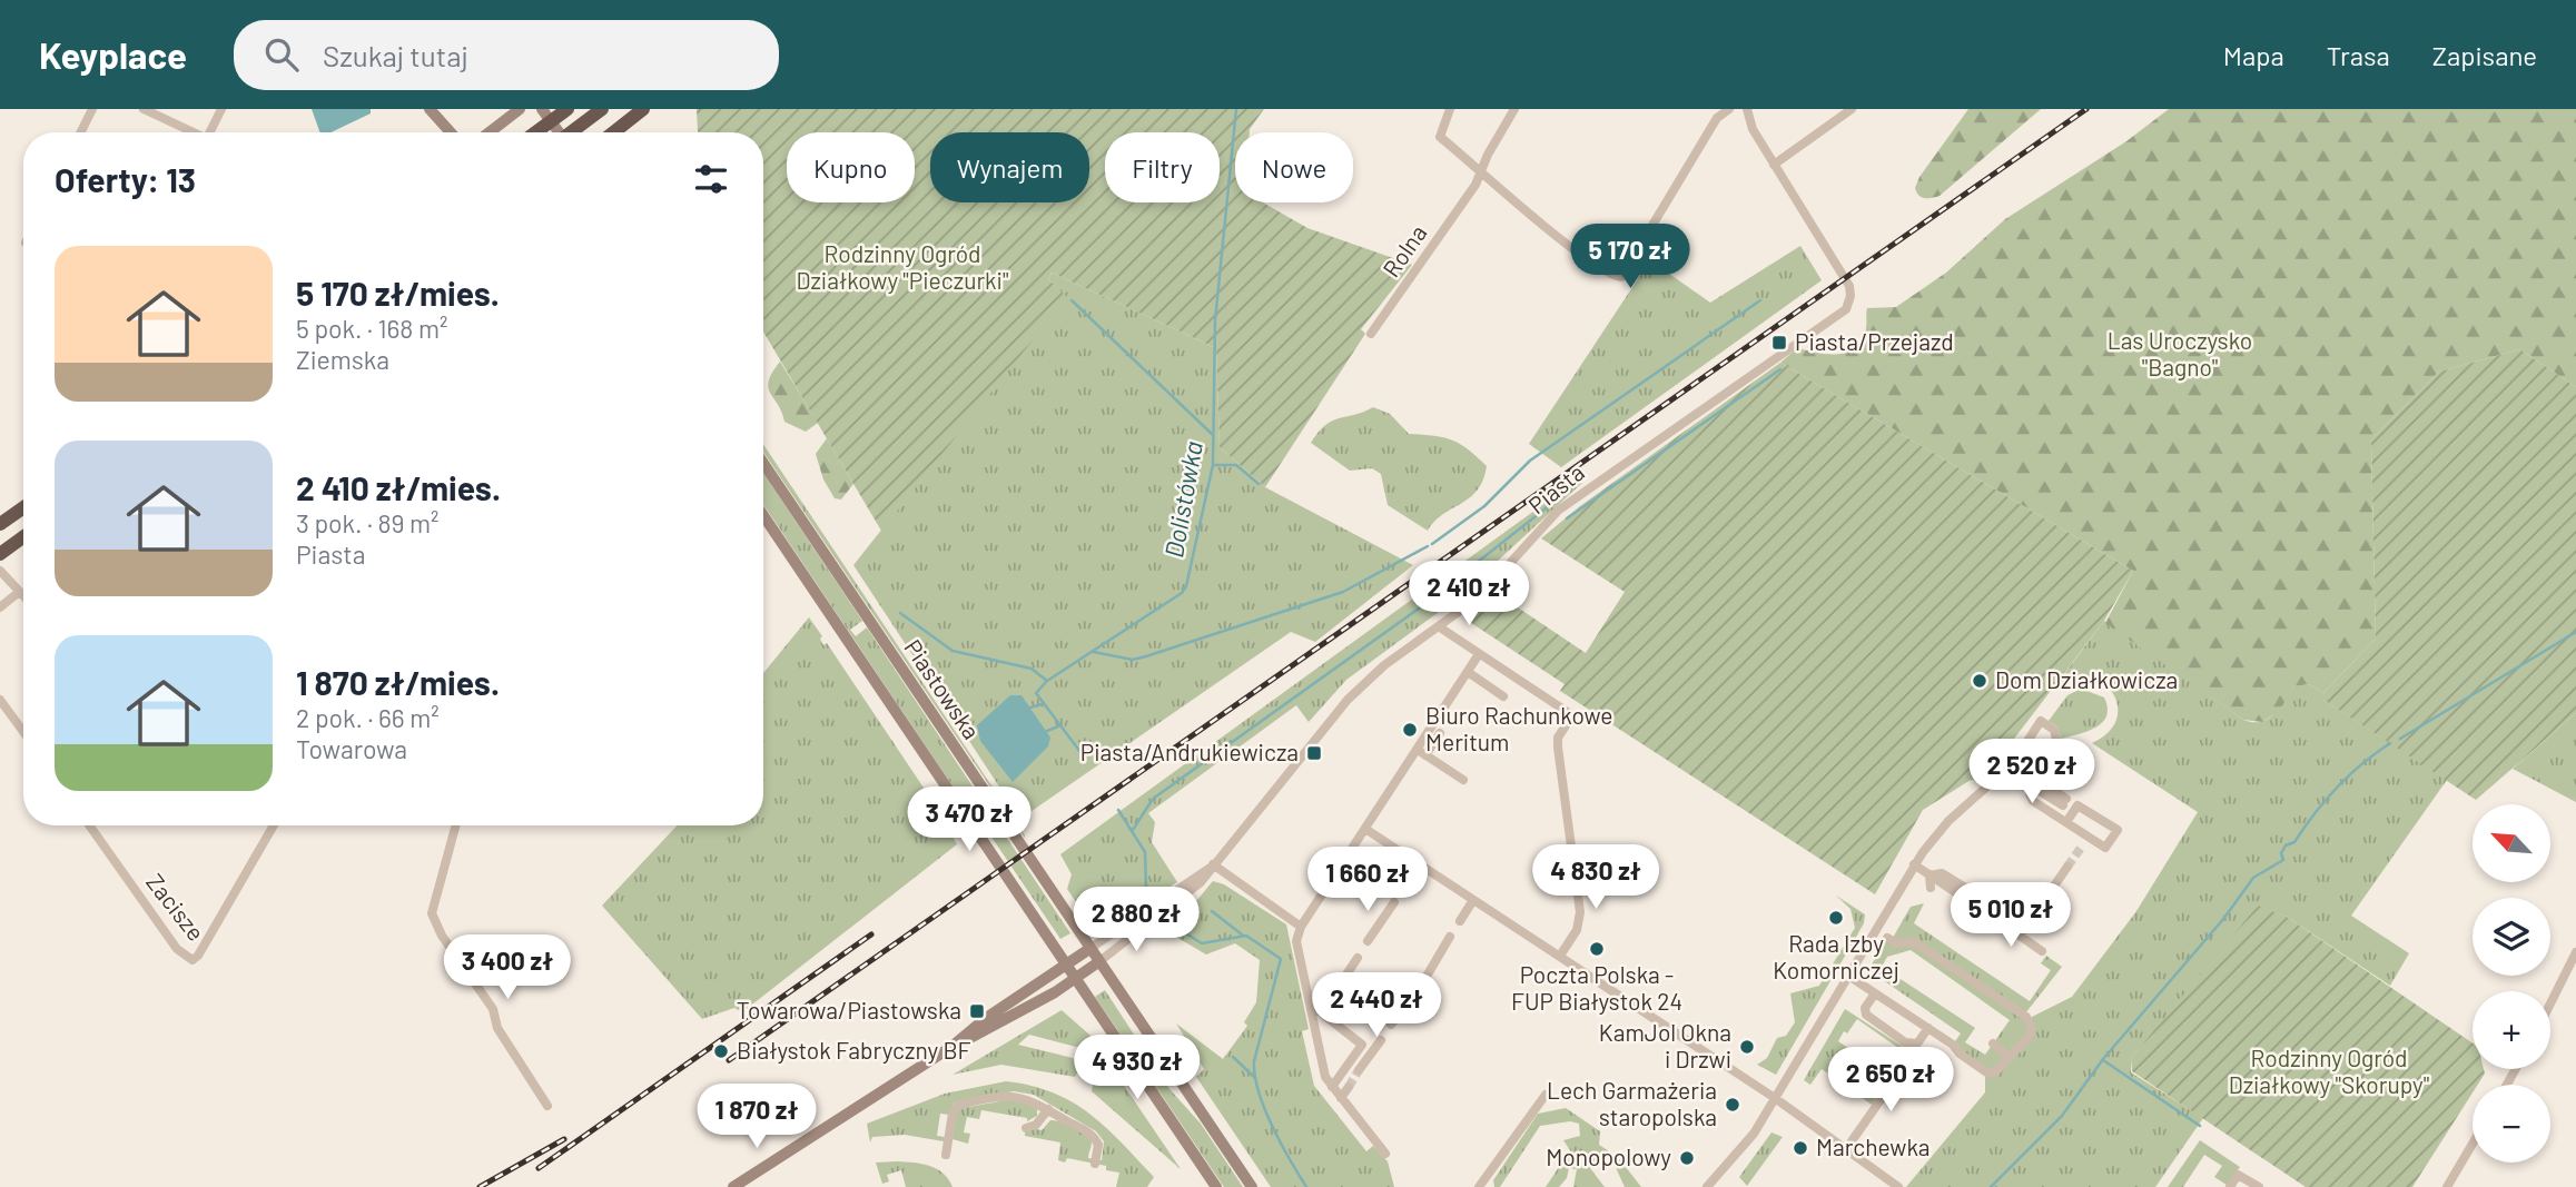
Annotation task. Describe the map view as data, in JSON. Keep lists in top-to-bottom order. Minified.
{"streets":{"main road":["Piastowska"],"street":["Rolna","Piasta","Zacisze"]},"crossings":[["Piasta","Piastowska"]],"water":["Dolistówka"],"parks":["Rodzinny Ogród Działkowy \"Pieczurki\"","Las Uroczysko \"Bagno\"","Rodzinny Ogród Działkowy \"Skorupy\""],"places":{"transit":["Piasta/Przejazd","Piasta/Andrukiewicza","Towarowa/Piastowska"],"other":["Dom Działkowicza","Biuro Rachunkowe Meritum","Rada Izby Komorniczej","Poczta Polska - FUP Białystok 24","KamJol Okna i Drzwi","Białystok Fabryczny BF","Lech Garmażeria staropolska","Marchewka","Monopolowy"]},"north":"top left","page":{"header":"Keyplace","search":"Szukaj tutaj","nav":["Mapa","Trasa","Zapisane"],"chip":["Kupno","Wynajem","Filtry","Nowe"],"heading":"Oferty: 13","price":["5 170 zł","2 410 zł","2 520 zł","3 470 zł","4 830 zł","1 660 zł","5 010 zł","2 880 zł","3 400 zł","2 440 zł","4 930 zł","2 650 zł","1 870 zł"],"list":[{"name":"5 170 zł/mies.","note":"5 pok. · 168 m² · Ziemska"},{"name":"2 410 zł/mies.","note":"3 pok. · 89 m² · Piasta"},{"name":"1 870 zł/mies.","note":"2 pok. · 66 m² · Towarowa"}],"map_buttons":["+","−"]}}
